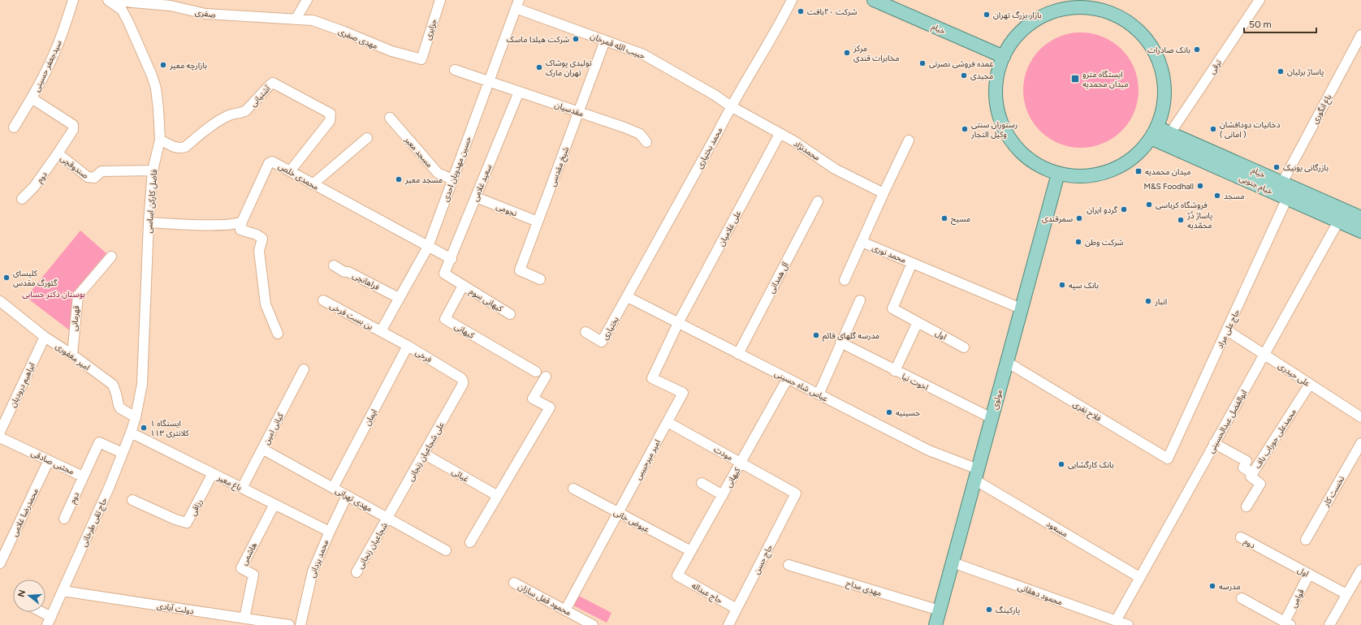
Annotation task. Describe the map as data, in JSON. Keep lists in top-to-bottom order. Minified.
{"streets":{"main road":["خیام","خیام جنوبی","مولوی"],"street":["صفری","جزایری","مهدی صفری","حبیب الله قمرخان","سیدجعفر حسینی","ترقی","آشتیانی","مقدسیان","باغ انگوری","محمد بختیاری","محمدنژاد","مسجد معبر","صندوقچی","شیخ مقدسی","حسین مهدویان احدی","محمدی خلص","دوم","سعید غلامی","فاضل کارکن اساسی","نجومی","علی غلامیان","محمد نوری","آل همدانی","فراهانچی","کیهانی سوم","بن بست فرخی","قهرمانی","بختیاری","حاج علی مراد","کیهانی","اول","فرخی","امیر مغفوری","علی حیدری","اخوت نیا","ابراهیم درودیان","عباس شاه حسینی","فلاح نفری","ایمان","ابوالفضل عبدالحسینی","کیانی امین","محمدعلی جوراب باف","علی شجاعیان زنجانی","مودت","امیر میرحبیبی","مجتبی صادقی","غیاثی","باغ معیر","نخست کار","مهدی تهرانی","رزاقی","محمدرضا غلامی","عیوض خانی","حاج تقی طرخانی","مسعود","شجاعیان زنجانی","هاشمی","محمد یزدانی","حاج حسن","مهدی مداح","حاج عبداله","محمود دهقانی","قوامی","محمود قفل سازان","دولت آبادی"]},"crossings":[["صفری","مهدی صفری"],["خیام","ترقی"],["خیام","باغ انگوری"],["خیام","خیام جنوبی"],["جزایری","مهدی صفری"],["حبیب الله قمرخان","محمد بختیاری"],["حبیب الله قمرخان","محمدنژاد"],["حبیب الله قمرخان","شیخ مقدسی"],["حبیب الله قمرخان","حسین مهدویان احدی"],["سیدجعفر حسینی","صندوقچی"],["آشتیانی","محمدی خلص"],["آشتیانی","فاضل کارکن اساسی"],["مقدسیان","شیخ مقدسی"],["مقدسیان","حسین مهدویان احدی"],["مقدسیان","سعید غلامی"],["محمد بختیاری","محمدنژاد"],["محمد بختیاری","بختیاری"],["محمد بختیاری","عباس شاه حسینی"],["محمدنژاد","علی غلامیان"],["محمدنژاد","محمد نوری"],["مسجد معبر","حسین مهدویان احدی"],["صندوقچی","دوم"],["صندوقچی","فاضل کارکن اساسی"],["شیخ مقدسی","نجومی"],["حسین مهدویان احدی","محمدی خلص"],["حسین مهدویان احدی","فراهانچی"],["حسین مهدویان احدی","بن بست فرخی"],["حسین مهدویان احدی","فرخی"],["محمدی خلص","سعید غلامی"],["دوم","اول"],["دوم","مجتبی صادقی"],["سعید غلامی","نجومی"],["سعید غلامی","کیهانی سوم"],["سعید غلامی","کیهانی"],["خیام جنوبی","حاج علی مراد"],["خیام جنوبی","ابوالفضل عبدالحسینی"],["فاضل کارکن اساسی","امیر مغفوری"],["فاضل کارکن اساسی","حاج تقی طرخانی"],["علی غلامیان","عباس شاه حسینی"],["علی غلامیان","امیر میرحبیبی"],["محمد نوری","اول"],["محمد نوری","مولوی"],["آل همدانی","عباس شاه حسینی"],["کیهانی سوم","کیهانی"],["بن بست فرخی","فرخی"],["قهرمانی","امیر مغفوری"],["بختیاری","عباس شاه حسینی"],["حاج علی مراد","علی حیدری"],["حاج علی مراد","فلاح نفری"],["کیهانی","عباس شاه حسینی"],["کیهانی","مودت"],["کیهانی","عیوض خانی"],["کیهانی","حاج عبداله"],["اول","قوامی"],["فرخی","ایمان"],["فرخی","علی شجاعیان زنجانی"],["امیر مغفوری","ابراهیم درودیان"],["امیر مغفوری","حاج تقی طرخانی"],["علی حیدری","ابوالفضل عبدالحسینی"],["علی حیدری","محمدعلی جوراب باف"],["اخوت نیا","مولوی"],["عباس شاه حسینی","مولوی"],["عباس شاه حسینی","امیر میرحبیبی"],["عباس شاه حسینی","مسعود"],["مولوی","فلاح نفری"],["مولوی","مسعود"],["مولوی","مهدی مداح"],["مولوی","محمود دهقانی"],["ایمان","مهدی تهرانی"],["ابوالفضل عبدالحسینی","مسعود"],["ابوالفضل عبدالحسینی","محمود دهقانی"],["کیانی امین","باغ معیر"],["کیانی امین","مهدی تهرانی"],["علی شجاعیان زنجانی","غیاثی"],["علی شجاعیان زنجانی","مهدی تهرانی"],["علی شجاعیان زنجانی","شجاعیان زنجانی"],["مودت","امیر میرحبیبی"],["مودت","حاج حسن"],["امیر میرحبیبی","عیوض خانی"],["امیر میرحبیبی","محمود قفل سازان"],["مجتبی صادقی","محمدرضا غلامی"],["مجتبی صادقی","حاج تقی طرخانی"],["باغ معیر","رزاقی"],["باغ معیر","حاج تقی طرخانی"],["باغ معیر","هاشمی"],["باغ معیر","محمد یزدانی"],["مهدی تهرانی","شجاعیان زنجانی"],["مهدی تهرانی","محمد یزدانی"],["حاج تقی طرخانی","دولت آبادی"],["هاشمی","دولت آبادی"],["حاج حسن","حاج عبداله"]],"parks":["بوستان دکتر حسابی"],"places":{"other":["شرکت ۲۰بافت","بازار بزرگ تهران","شرکت هیلدا ماسک","بانک صادرات","مرکز مخابرات قندی","عمده فروشی نصرتی","بازارچه معیر","تولیدی پوشاک تهران مارک","پاساژ برلیان","مجیدی","رستوران سنتی وکیل التجار","دخانیات دودافشان ( امانی )","بازرگانی یونیک","مسجد معیر","M&S Foodhall","مسجد","فروشگاه کرباسی","گردو ایران","مسیح","سمرقندی","پاساژ دُرّ محمّدیه","شرکت وطن","کلیسای گئورگ مقدس","بانک سپه","انبار","مدرسه گلهای قائم","حسینیه","ایستگاه ۱ کلانتری ۱۱۳","بانک کارگشایی","مدرسه","پارکینگ"],"transit":["ایستگاه مترو میدان محمدیه","میدان محمدیه"]},"scale_bar":"50 m","north":"left"}
